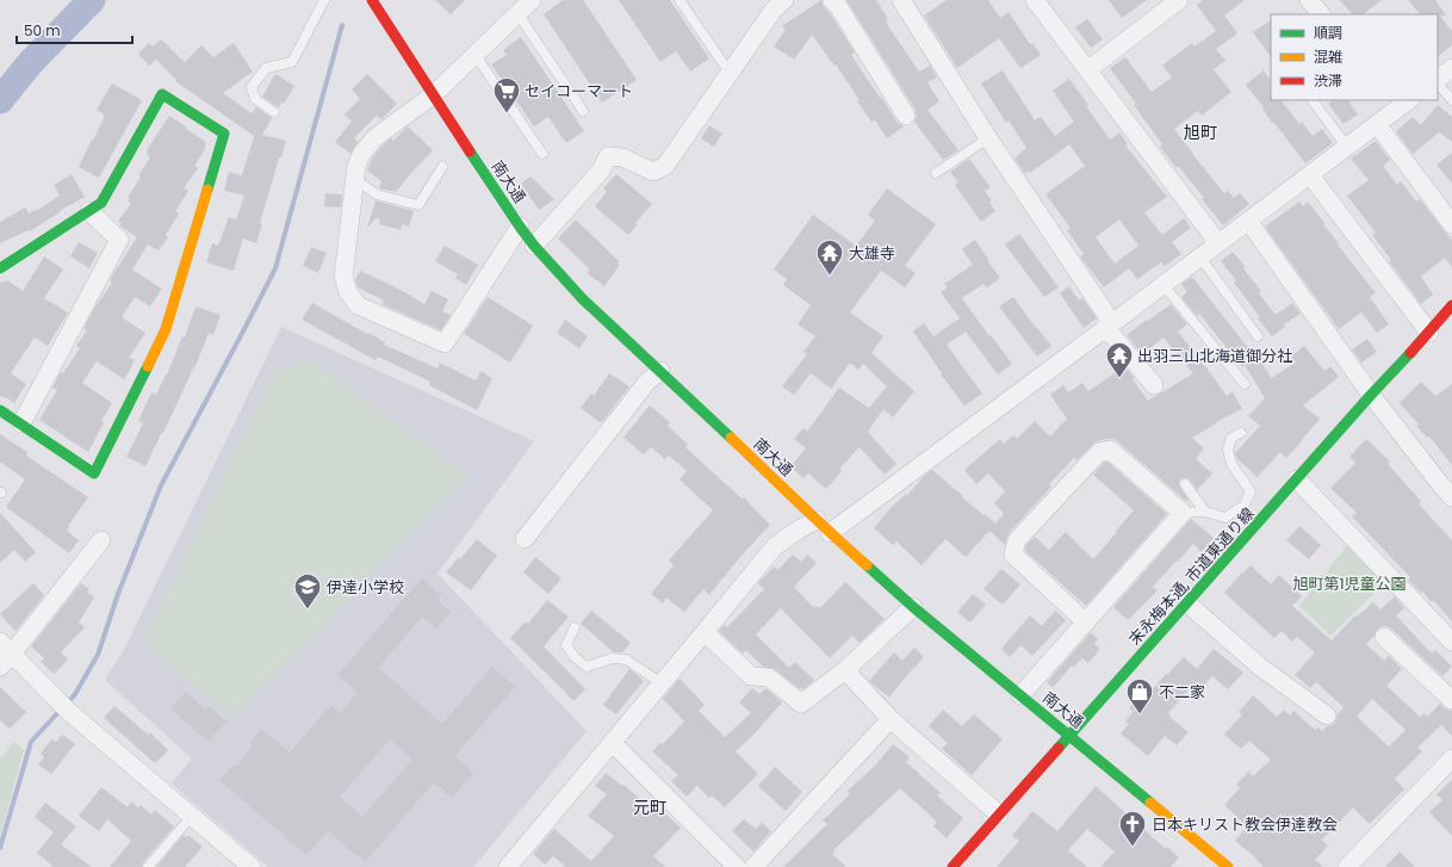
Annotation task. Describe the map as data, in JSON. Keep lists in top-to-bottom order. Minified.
{"streets":{"street":["南大通","末永梅本通, 市道東通り線"]},"crossings":[["南大通","末永梅本通, 市道東通り線"]],"districts":["旭町","元町"],"parks":["旭町第1児童公園"],"places":{"supermarket":["セイコーマート"],"temple":["大雄寺","出羽三山北海道御分社"],"school or university":["伊達小学校"],"shop":["不二家"],"church":["日本キリスト教会伊達教会"]},"legend":["順調","混雑","渋滞"],"scale_bar":"50 m"}
